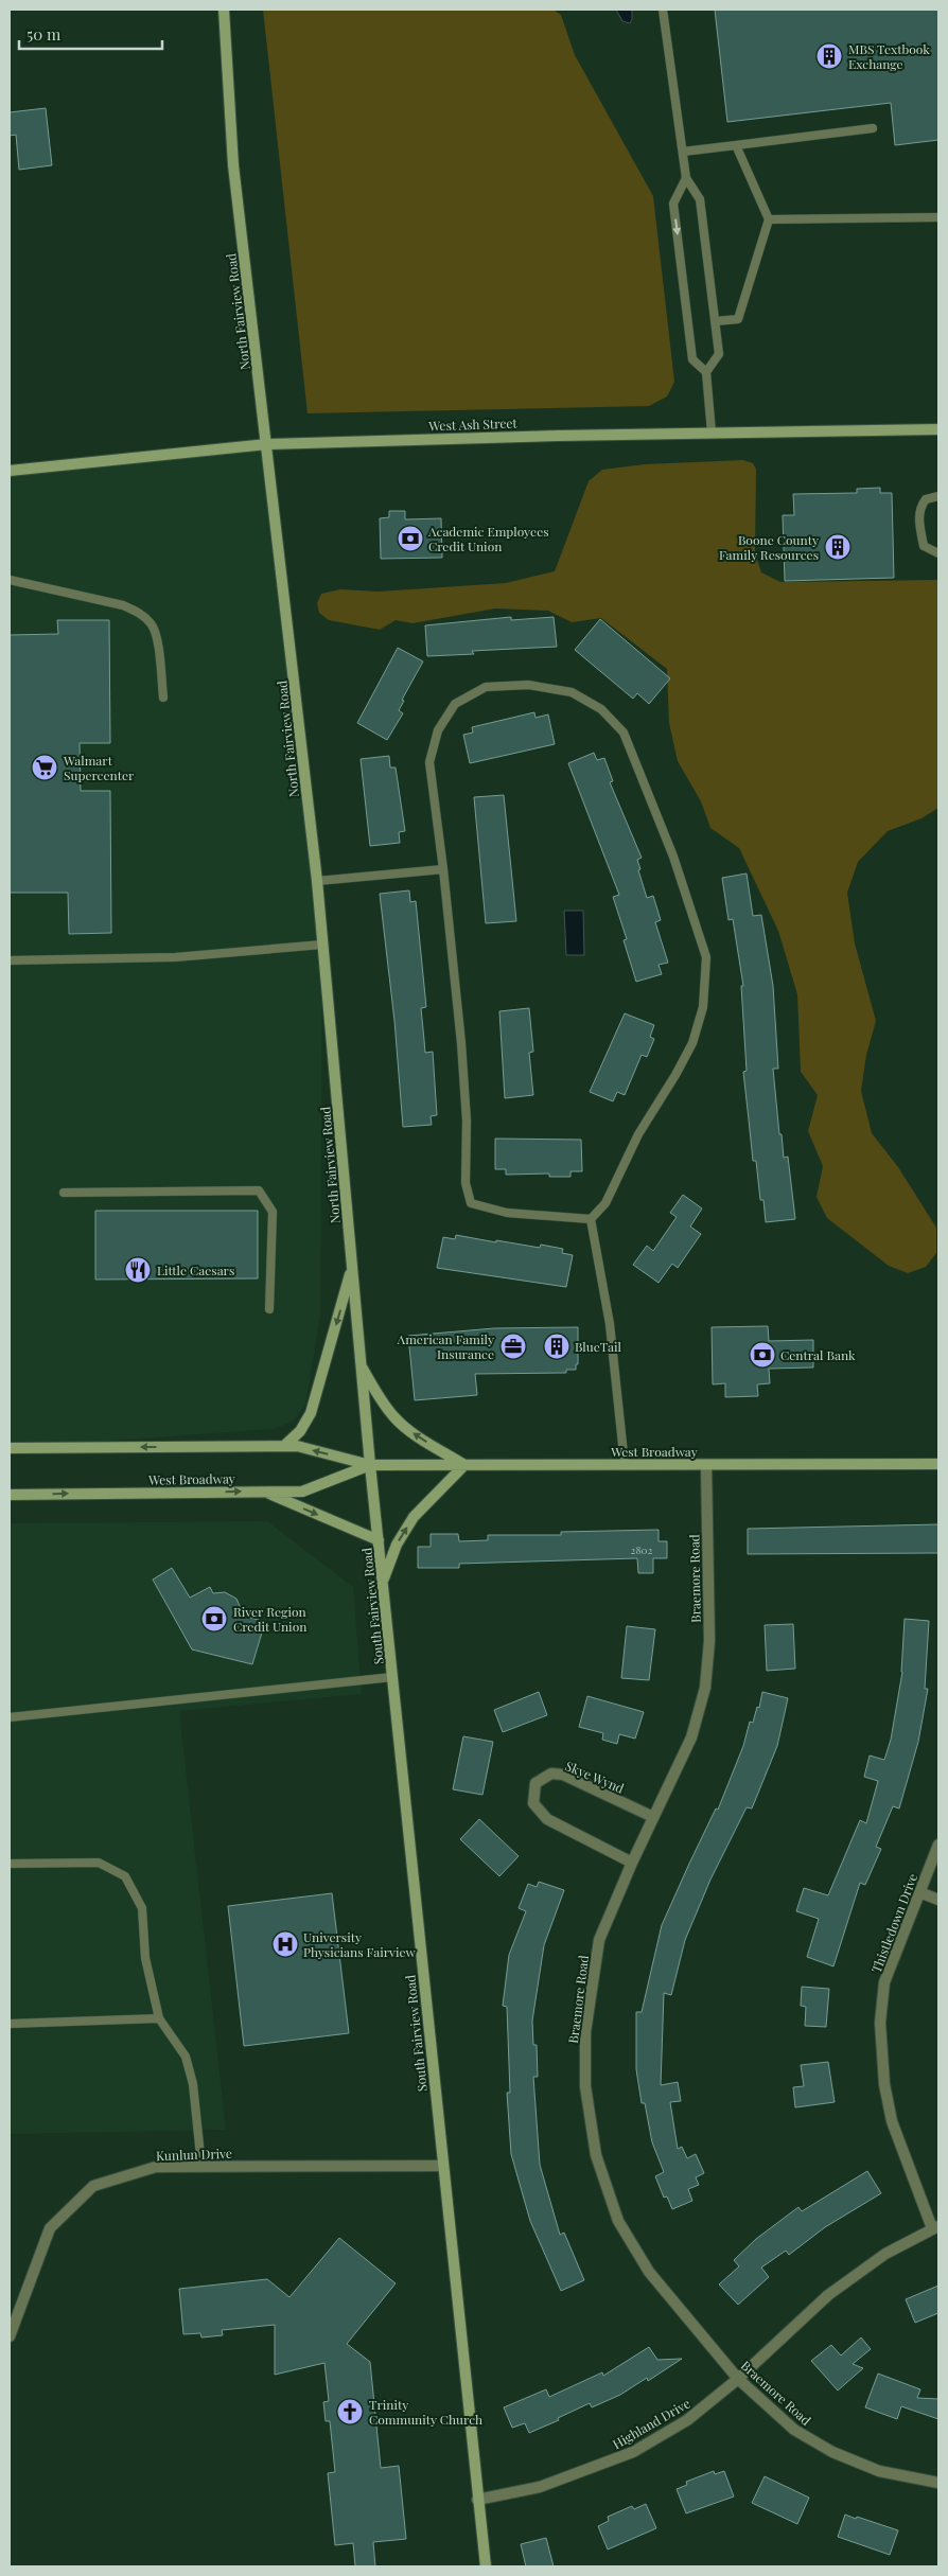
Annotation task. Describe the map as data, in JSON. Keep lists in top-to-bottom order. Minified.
{"streets":{"street":["North Fairview Road","West Ash Street","West Broadway","Braemore Road","South Fairview Road","Skye Wynd","Thistledown Drive","Kunlun Drive","Highland Drive"]},"crossings":[["North Fairview Road","West Ash Street"],["North Fairview Road","West Broadway"],["North Fairview Road","South Fairview Road"],["West Broadway","Braemore Road"],["West Broadway","South Fairview Road"],["Braemore Road","Skye Wynd"],["Braemore Road","Highland Drive"],["South Fairview Road","Kunlun Drive"],["South Fairview Road","Highland Drive"],["Thistledown Drive","Highland Drive"]],"places":{"building":["MBS Textbook Exchange","Boone County Family Resources","BlueTail"],"bank":["Academic Employees Credit Union","Central Bank","River Region Credit Union"],"supermarket":["Walmart Supercenter"],"restaurant":["Little Caesars"],"office":["American Family Insurance"],"hospital":["University Physicians Fairview"],"church":["Trinity Community Church"]},"house_numbers":["2802"],"scale_bar":"50 m"}
